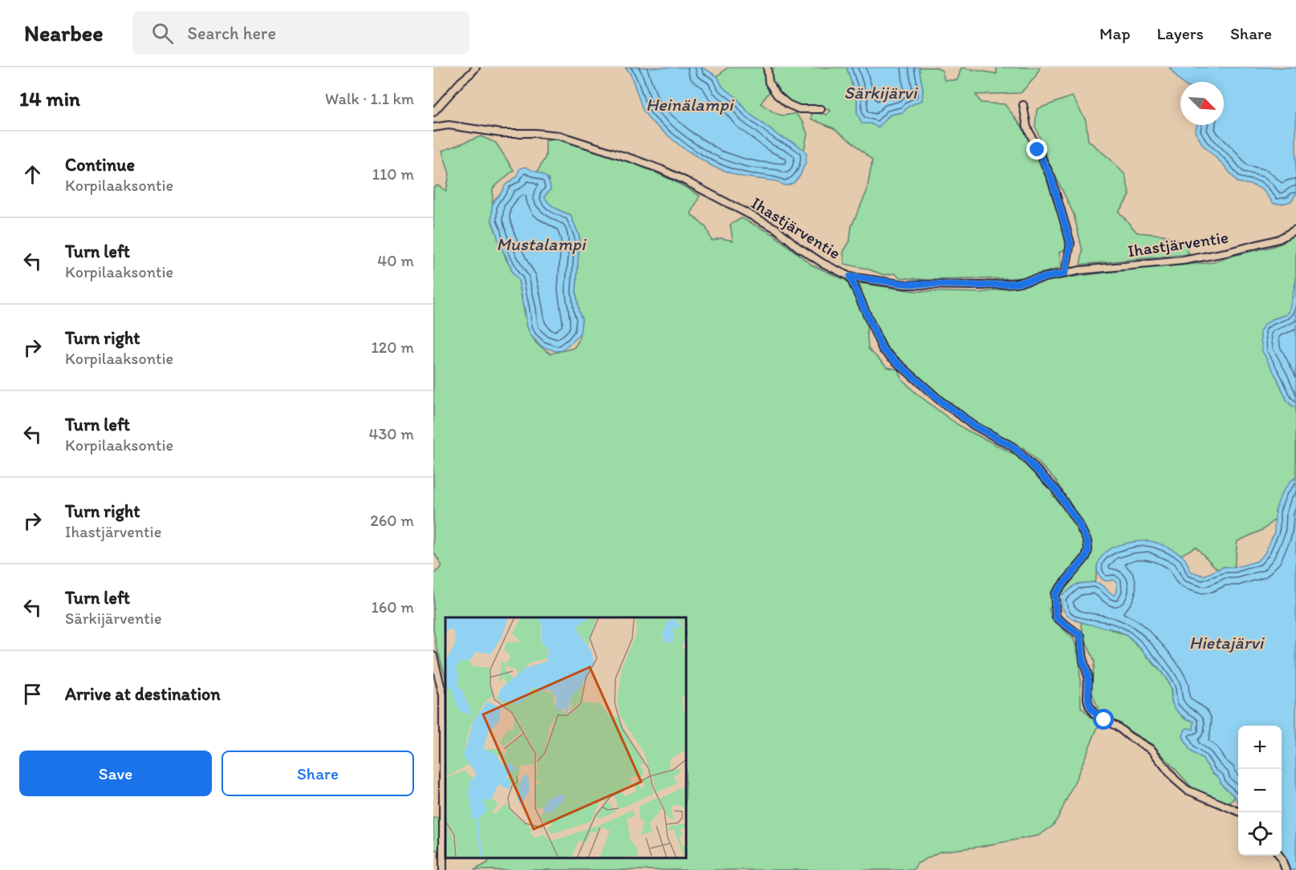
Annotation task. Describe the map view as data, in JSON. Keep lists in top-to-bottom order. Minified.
{"streets":{"street":["Ihastjärventie"]},"water":["Särkijärvi","Heinälampi","Mustalampi","Hietajärvi"],"north":"bottom right","page":{"header":"Nearbee","search":"Search here","nav":["Map","Layers","Share"],"heading":["14 min","Walk · 1.1 km"],"list":[["Continue","Korpilaaksontie","110 m"],["Turn left","Korpilaaksontie","40 m"],["Turn right","Korpilaaksontie","120 m"],["Turn left","Korpilaaksontie","430 m"],["Turn right","Ihastjärventie","260 m"],["Turn left","Särkijärventie","160 m"],"Arrive at destination"],"map_buttons":["+","−"],"buttons":["Save","Share"]}}
